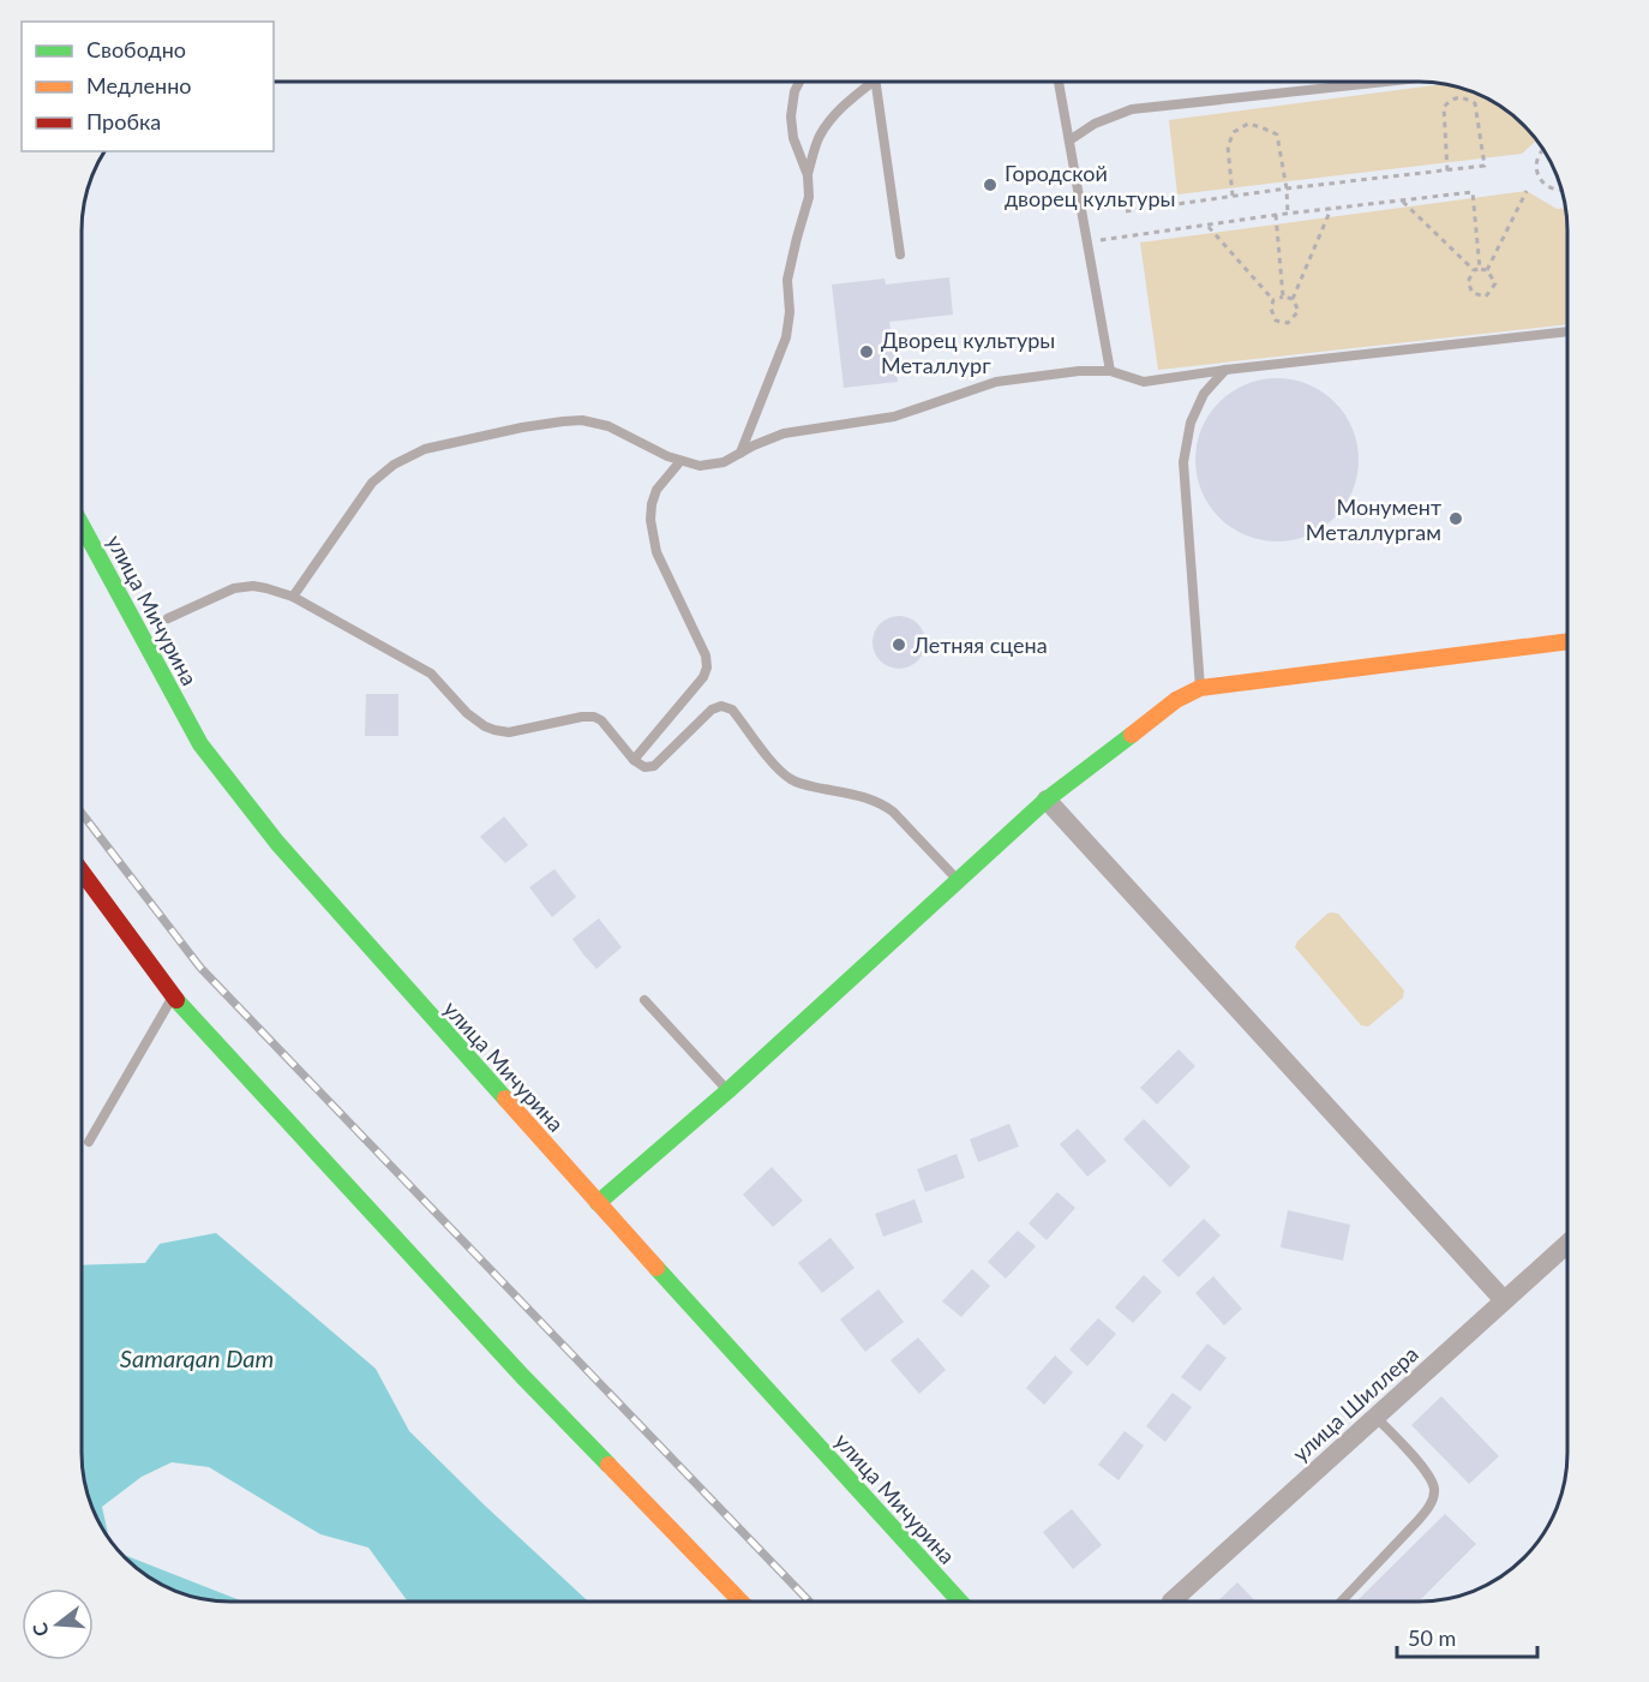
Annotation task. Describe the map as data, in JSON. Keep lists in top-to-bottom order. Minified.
{"streets":{"street":["улица Мичурина","улица Шиллера"]},"water":["Samarqan Dam"],"places":["Городской дворец культуры","Дворец культуры Металлург","Монумент Металлургам","Летняя сцена"],"legend":["Свободно","Медленно","Пробка"],"scale_bar":"50 m","north":"left"}
